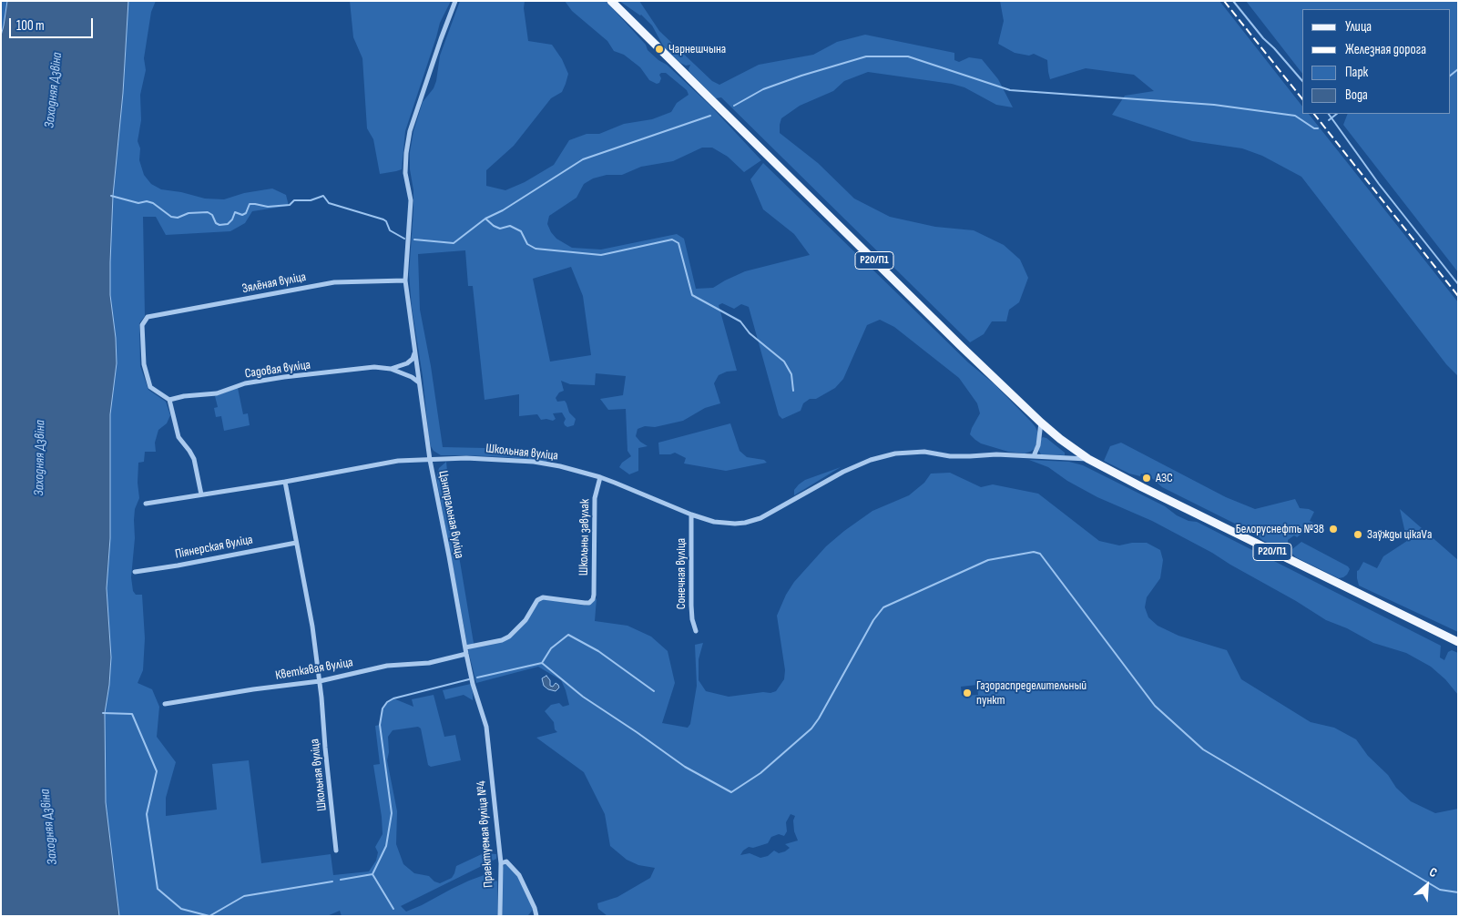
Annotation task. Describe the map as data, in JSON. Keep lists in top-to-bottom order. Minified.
{"streets":{"main road":["Р20/П1"],"street":["Зялёная вуліца","Садовая вуліца","Школьная вуліца","Цэнтральная вуліца","Школьны завулак","Піянерская вуліца","Сонечная вуліца","Кветкавая вуліца","Праектуемая вуліца №4"]},"crossings":[["Р20/П1","Школьная вуліца"],["Зялёная вуліца","Садовая вуліца"],["Зялёная вуліца","Цэнтральная вуліца"],["Садовая вуліца","Цэнтральная вуліца"],["Школьная вуліца","Цэнтральная вуліца"],["Школьная вуліца","Школьны завулак"],["Школьная вуліца","Піянерская вуліца"],["Школьная вуліца","Сонечная вуліца"],["Школьная вуліца","Кветкавая вуліца"],["Цэнтральная вуліца","Школьны завулак"],["Цэнтральная вуліца","Кветкавая вуліца"],["Цэнтральная вуліца","Праектуемая вуліца №4"]],"water":["Заходняя Дзвіна"],"places":["Чарнешчына","АЗС","Белоруснефть №38","Заўжды цікаVа","Газораспределительный пункт"],"legend":["Улица","Железная дорога","Парк","Вода"],"scale_bar":"100 m","north":"top right"}
